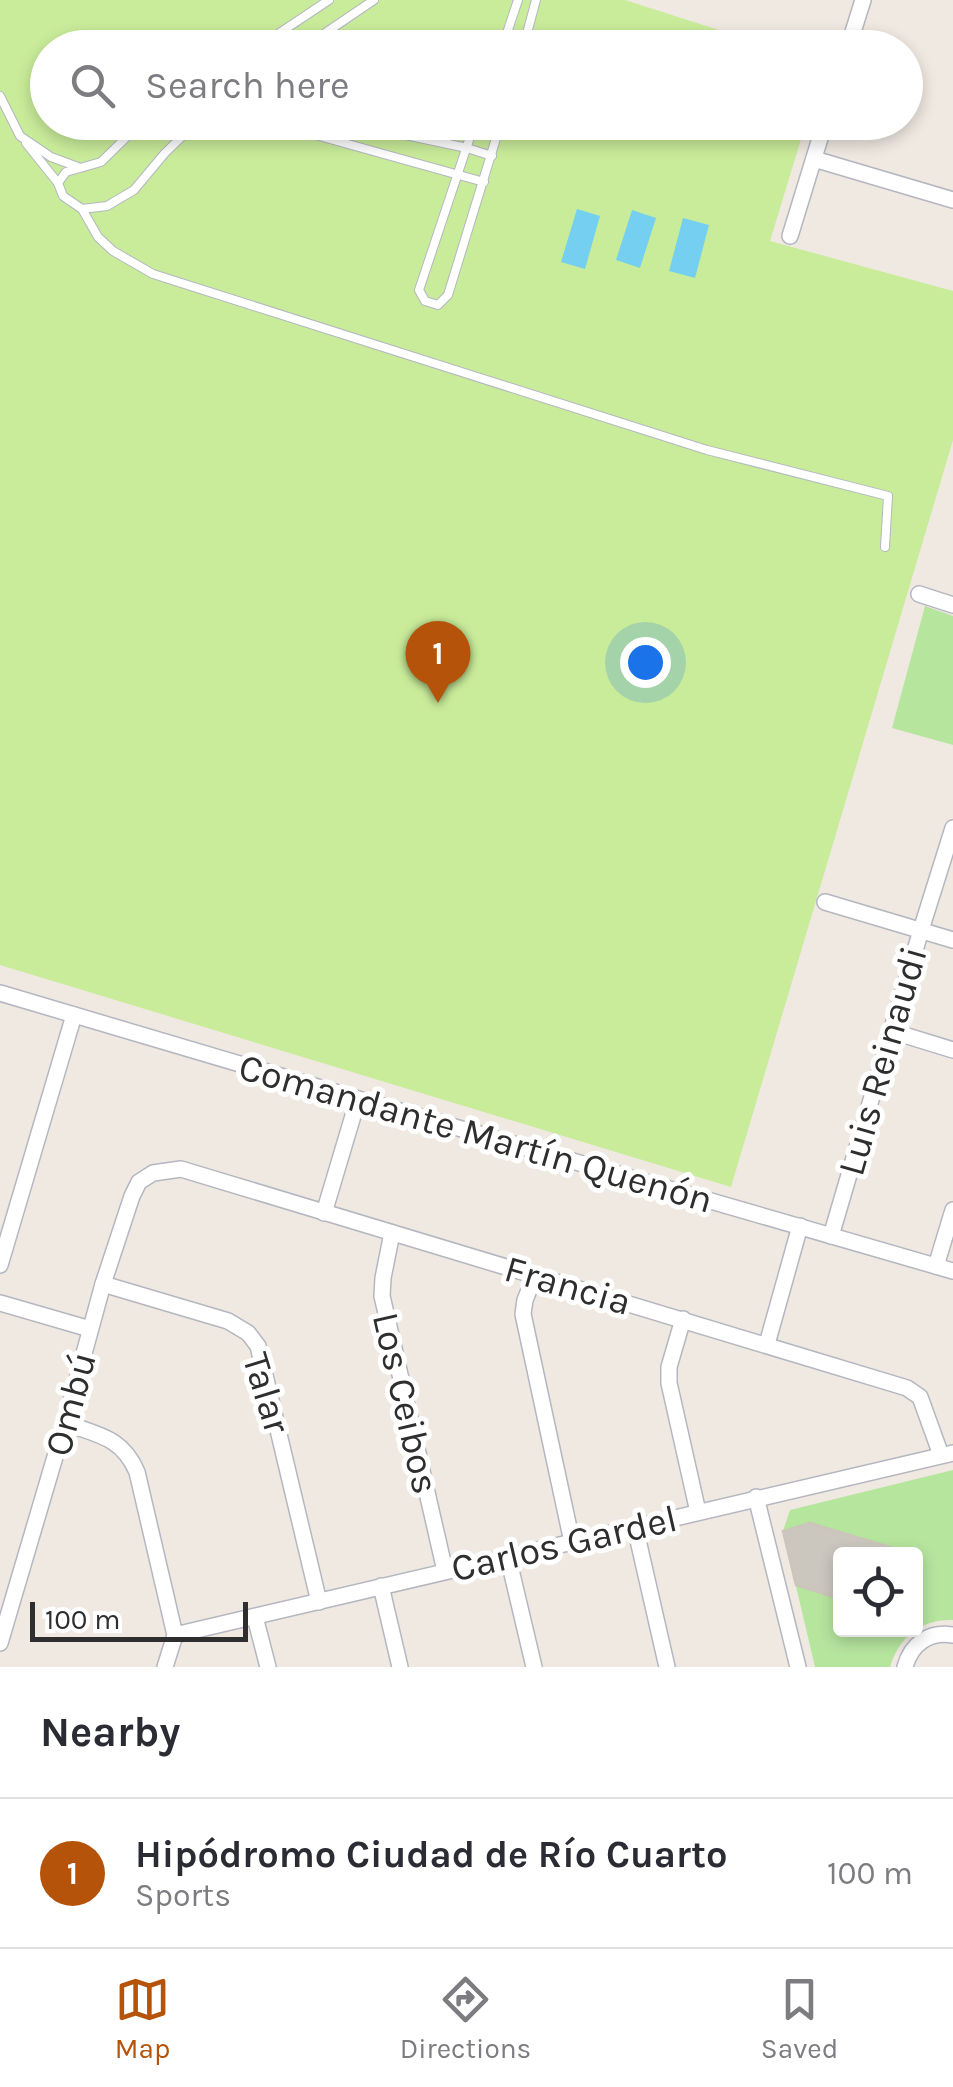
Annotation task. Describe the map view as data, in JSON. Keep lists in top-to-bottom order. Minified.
{"streets":{"street":["Luis Reinaudi","Comandante Martín Quenón","Francia","Talar","Los Ceibos","Ombú","Carlos Gardel"]},"crossings":[["Luis Reinaudi","Comandante Martín Quenón"],["Francia","Los Ceibos"],["Francia","Ombú"],["Francia","Carlos Gardel"],["Talar","Ombú"],["Talar","Carlos Gardel"],["Los Ceibos","Carlos Gardel"]],"scale_bar":"100 m","page":{"search":"Search here","pins":"1","scale":"100 m","heading":"Nearby","list":[{"mark":"1","name":"Hipódromo Ciudad de Río Cuarto","note":"Sports","value":"100 m"}],"nav":["Map","Directions","Saved"]}}
